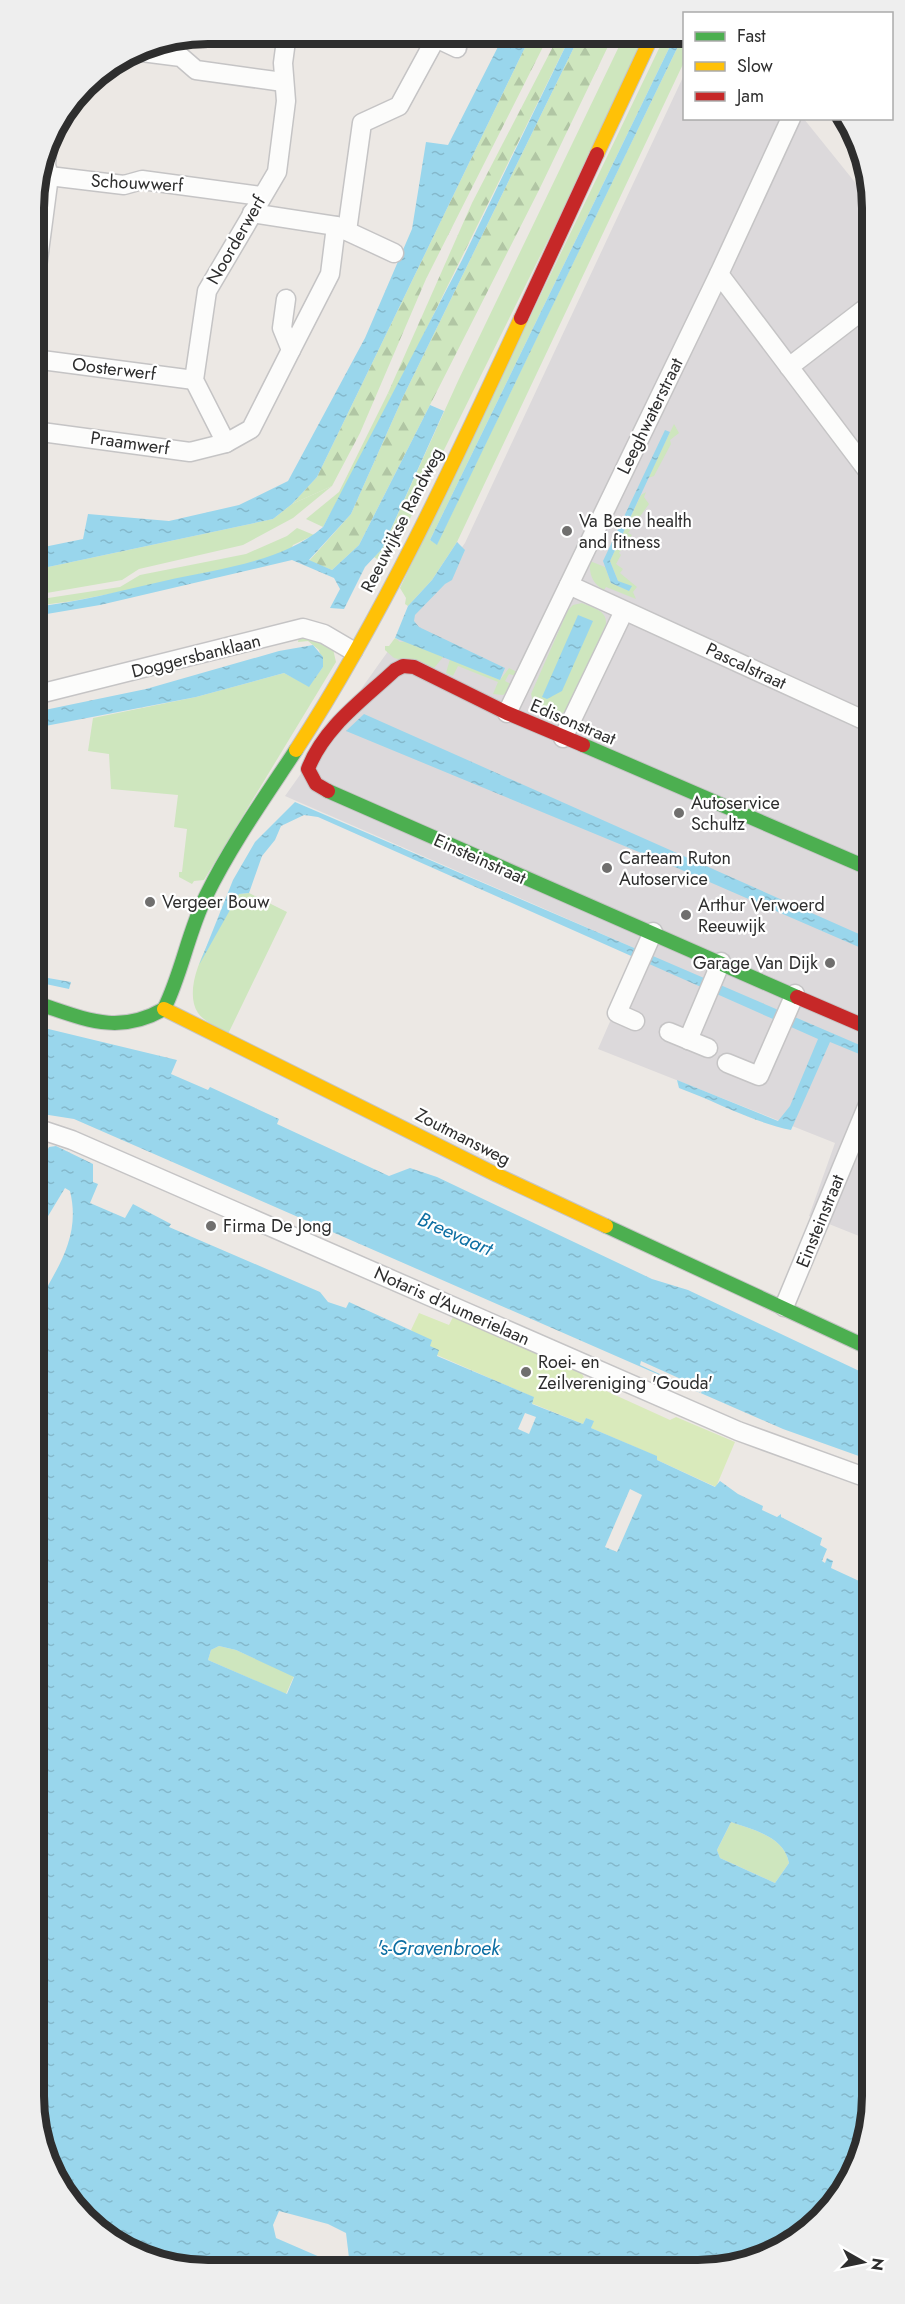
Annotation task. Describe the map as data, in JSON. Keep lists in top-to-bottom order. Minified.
{"streets":{"street":["Schouwwerf","Noorderwerf","Oosterwerf","Leeghwaterstraat","Praamwerf","Reeuwijkse Randweg","Doggersbanklaan","Pascalstraat","Edisonstraat","Einsteinstraat","Zoutmansweg","Notaris d'Aumerielaan"]},"crossings":[["Schouwwerf","Noorderwerf"],["Noorderwerf","Oosterwerf"],["Leeghwaterstraat","Pascalstraat"],["Leeghwaterstraat","Edisonstraat"],["Reeuwijkse Randweg","Doggersbanklaan"],["Reeuwijkse Randweg","Zoutmansweg"],["Edisonstraat","Einsteinstraat"],["Einsteinstraat","Zoutmansweg"]],"water":["Breevaart","'s-Gravenbroek"],"places":["Va Bene health and fitness","Autoservice Schultz","Carteam Ruton Autoservice","Vergeer Bouw","Arthur Verwoerd Reeuwijk","Garage Van Dijk","Firma De Jong","Roei- en Zeilvereniging 'Gouda'"],"legend":["Fast","Slow","Jam"],"north":"right"}
